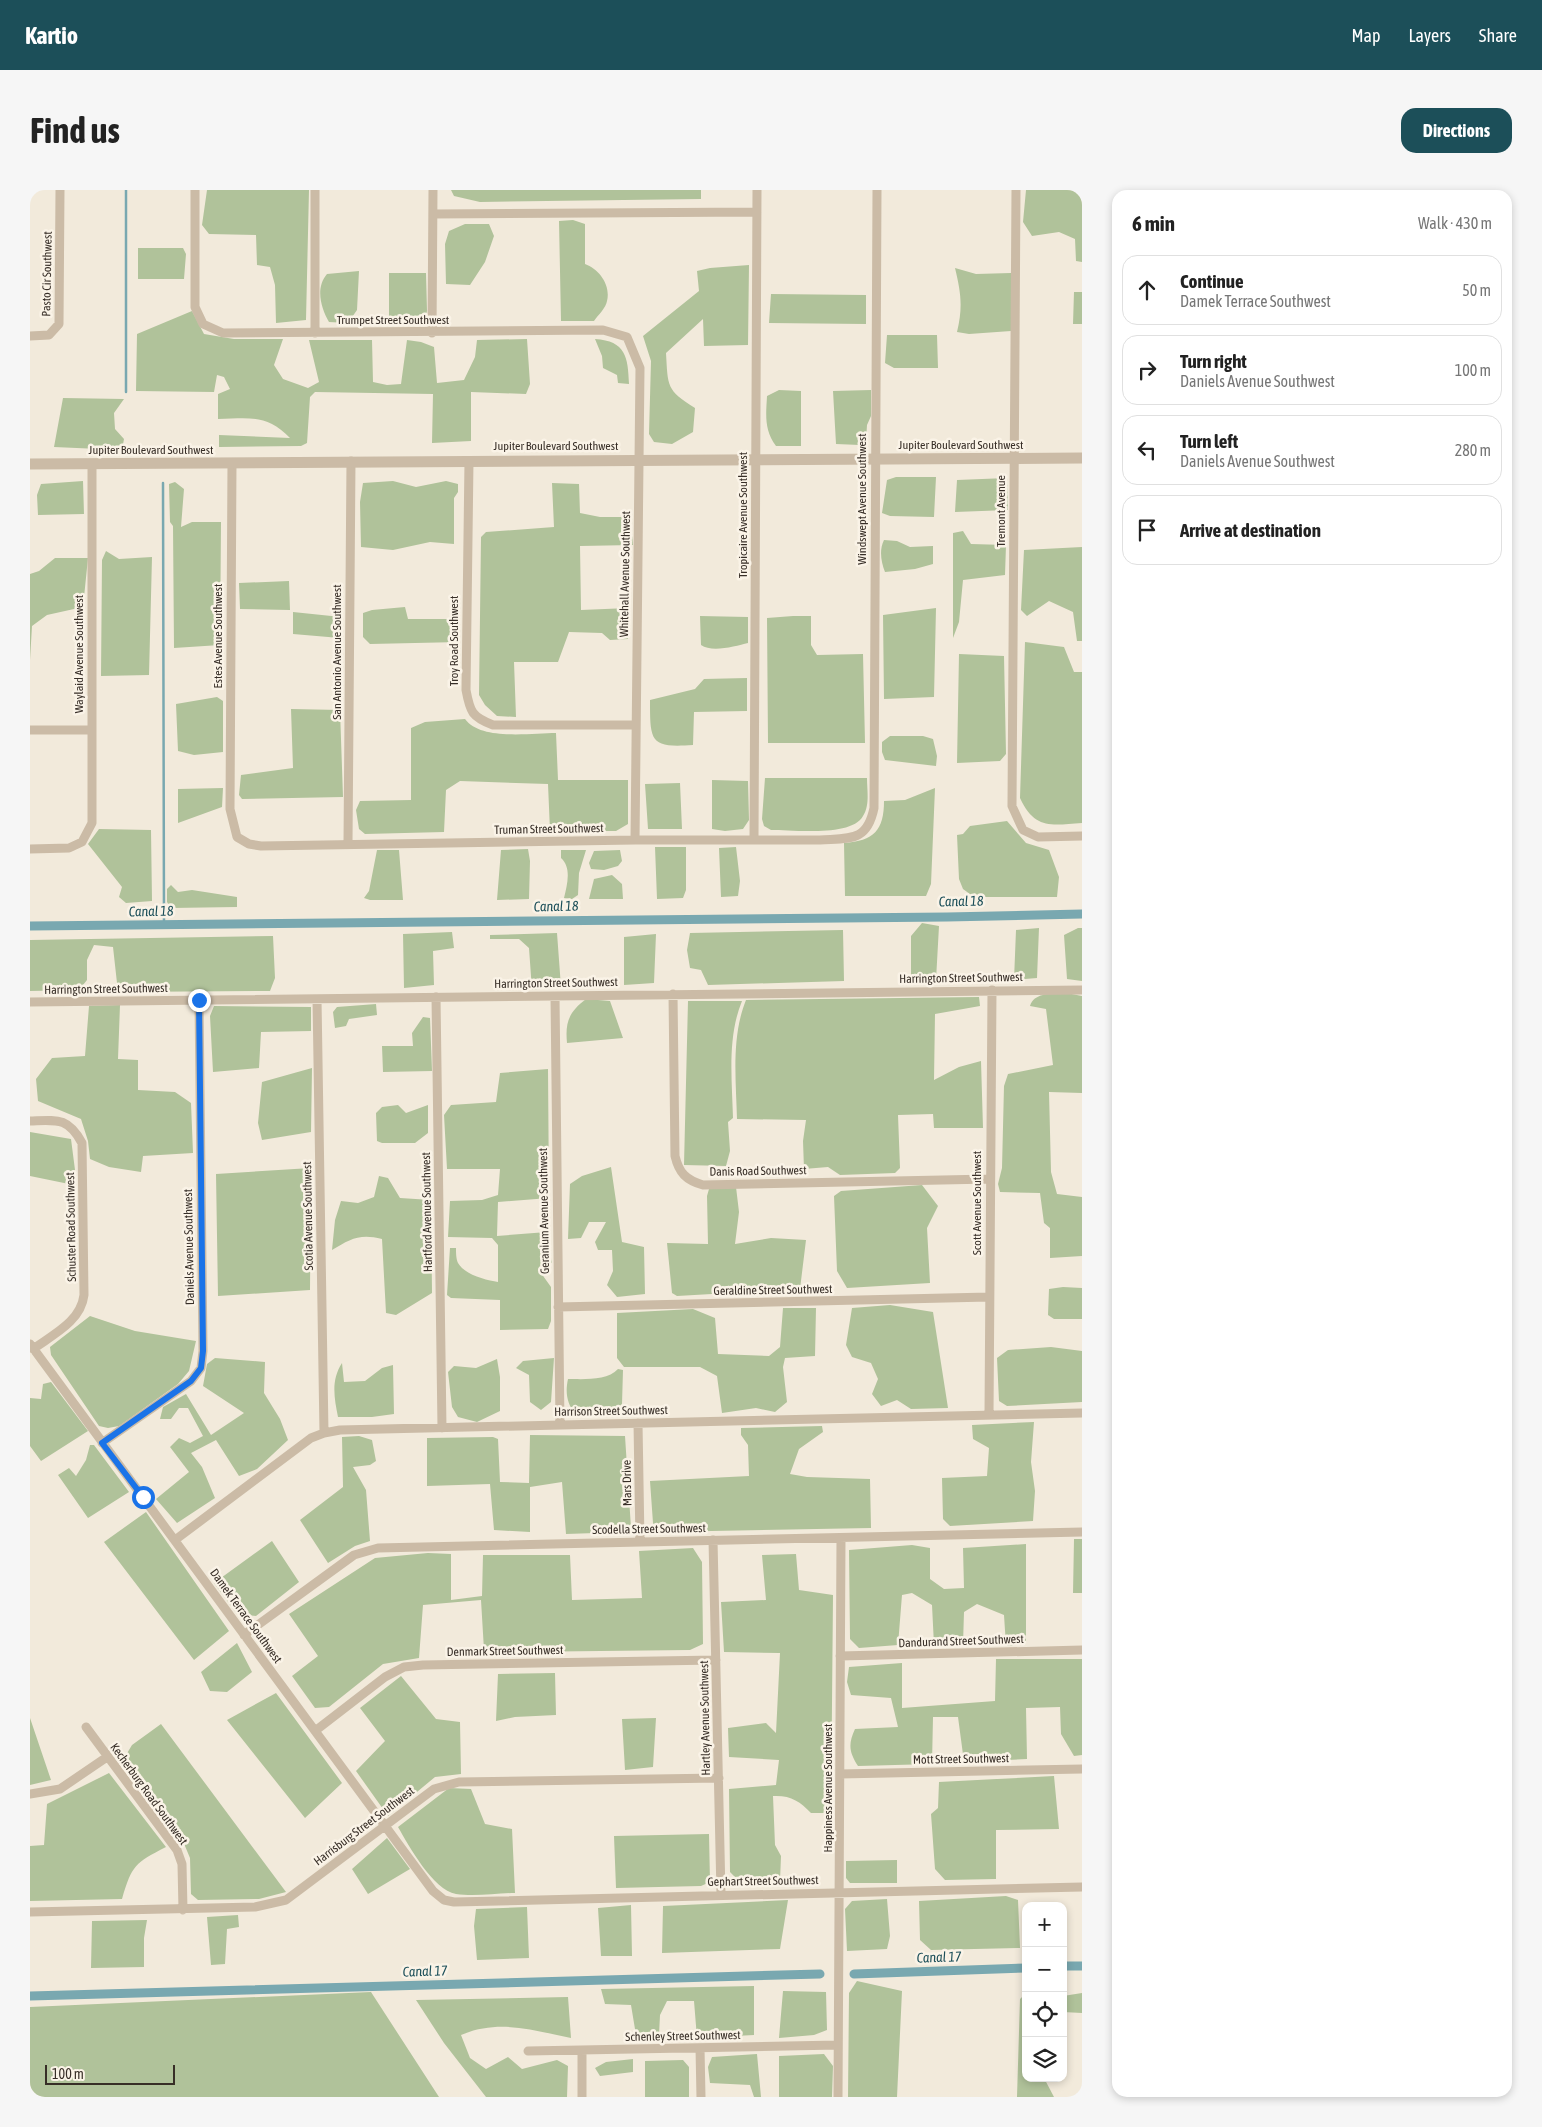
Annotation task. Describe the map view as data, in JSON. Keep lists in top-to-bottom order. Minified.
{"streets":{"street":["Pasto Cir Southwest","Trumpet Street Southwest","Jupiter Boulevard Southwest","Windswept Avenue Southwest","Tremont Avenue","Tropicaire Avenue Southwest","Whitehall Avenue Southwest","Estes Avenue Southwest","Troy Road Southwest","San Antonio Avenue Southwest","Waylaid Avenue Southwest","Truman Street Southwest","Harrington Street Southwest","Danis Road Southwest","Scott Avenue Southwest","Geranium Avenue Southwest","Hartford Avenue Southwest","Scotia Avenue Southwest","Schuster Road Southwest","Daniels Avenue Southwest","Geraldine Street Southwest","Harrison Street Southwest","Mars Drive","Scodella Street Southwest","Damek Terrace Southwest","Dandurand Street Southwest","Denmark Street Southwest","Hartley Avenue Southwest","Mott Street Southwest","Happiness Avenue Southwest","Kecherburg Road Southwest","Harrisburg Street Southwest","Gephart Street Southwest","Schenley Street Southwest"]},"crossings":[["Trumpet Street Southwest","Whitehall Avenue Southwest"],["Jupiter Boulevard Southwest","Windswept Avenue Southwest"],["Jupiter Boulevard Southwest","Tremont Avenue"],["Jupiter Boulevard Southwest","Tropicaire Avenue Southwest"],["Jupiter Boulevard Southwest","Whitehall Avenue Southwest"],["Jupiter Boulevard Southwest","Estes Avenue Southwest"],["Jupiter Boulevard Southwest","Troy Road Southwest"],["Jupiter Boulevard Southwest","San Antonio Avenue Southwest"],["Jupiter Boulevard Southwest","Waylaid Avenue Southwest"],["Windswept Avenue Southwest","Truman Street Southwest"],["Tropicaire Avenue Southwest","Truman Street Southwest"],["Whitehall Avenue Southwest","Troy Road Southwest"],["Whitehall Avenue Southwest","Truman Street Southwest"],["Estes Avenue Southwest","Truman Street Southwest"],["San Antonio Avenue Southwest","Truman Street Southwest"],["Harrington Street Southwest","Danis Road Southwest"],["Harrington Street Southwest","Scott Avenue Southwest"],["Harrington Street Southwest","Geranium Avenue Southwest"],["Harrington Street Southwest","Hartford Avenue Southwest"],["Harrington Street Southwest","Scotia Avenue Southwest"],["Harrington Street Southwest","Daniels Avenue Southwest"],["Danis Road Southwest","Scott Avenue Southwest"],["Scott Avenue Southwest","Geraldine Street Southwest"],["Scott Avenue Southwest","Harrison Street Southwest"],["Geranium Avenue Southwest","Geraldine Street Southwest"],["Geranium Avenue Southwest","Harrison Street Southwest"],["Hartford Avenue Southwest","Harrison Street Southwest"],["Scotia Avenue Southwest","Harrison Street Southwest"],["Schuster Road Southwest","Damek Terrace Southwest"],["Daniels Avenue Southwest","Damek Terrace Southwest"],["Harrison Street Southwest","Mars Drive"],["Harrison Street Southwest","Damek Terrace Southwest"],["Mars Drive","Scodella Street Southwest"],["Scodella Street Southwest","Damek Terrace Southwest"],["Scodella Street Southwest","Hartley Avenue Southwest"],["Scodella Street Southwest","Happiness Avenue Southwest"],["Damek Terrace Southwest","Denmark Street Southwest"],["Damek Terrace Southwest","Harrisburg Street Southwest"],["Damek Terrace Southwest","Gephart Street Southwest"],["Dandurand Street Southwest","Happiness Avenue Southwest"],["Denmark Street Southwest","Hartley Avenue Southwest"],["Hartley Avenue Southwest","Harrisburg Street Southwest"],["Hartley Avenue Southwest","Gephart Street Southwest"],["Mott Street Southwest","Happiness Avenue Southwest"],["Happiness Avenue Southwest","Gephart Street Southwest"],["Happiness Avenue Southwest","Schenley Street Southwest"],["Kecherburg Road Southwest","Harrisburg Street Southwest"]],"water":["Canal 18","Canal 17"],"scale_bar":"100 m","page":{"header":"Kartio","nav":["Map","Layers","Share"],"buttons":"Directions","title":"Find us","heading":["6 min","Walk · 430 m"],"list":[["Continue","Damek Terrace Southwest","50 m"],["Turn right","Daniels Avenue Southwest","100 m"],["Turn left","Daniels Avenue Southwest","280 m"],"Arrive at destination"],"map_buttons":["+","−"],"scale":"100 m"}}
